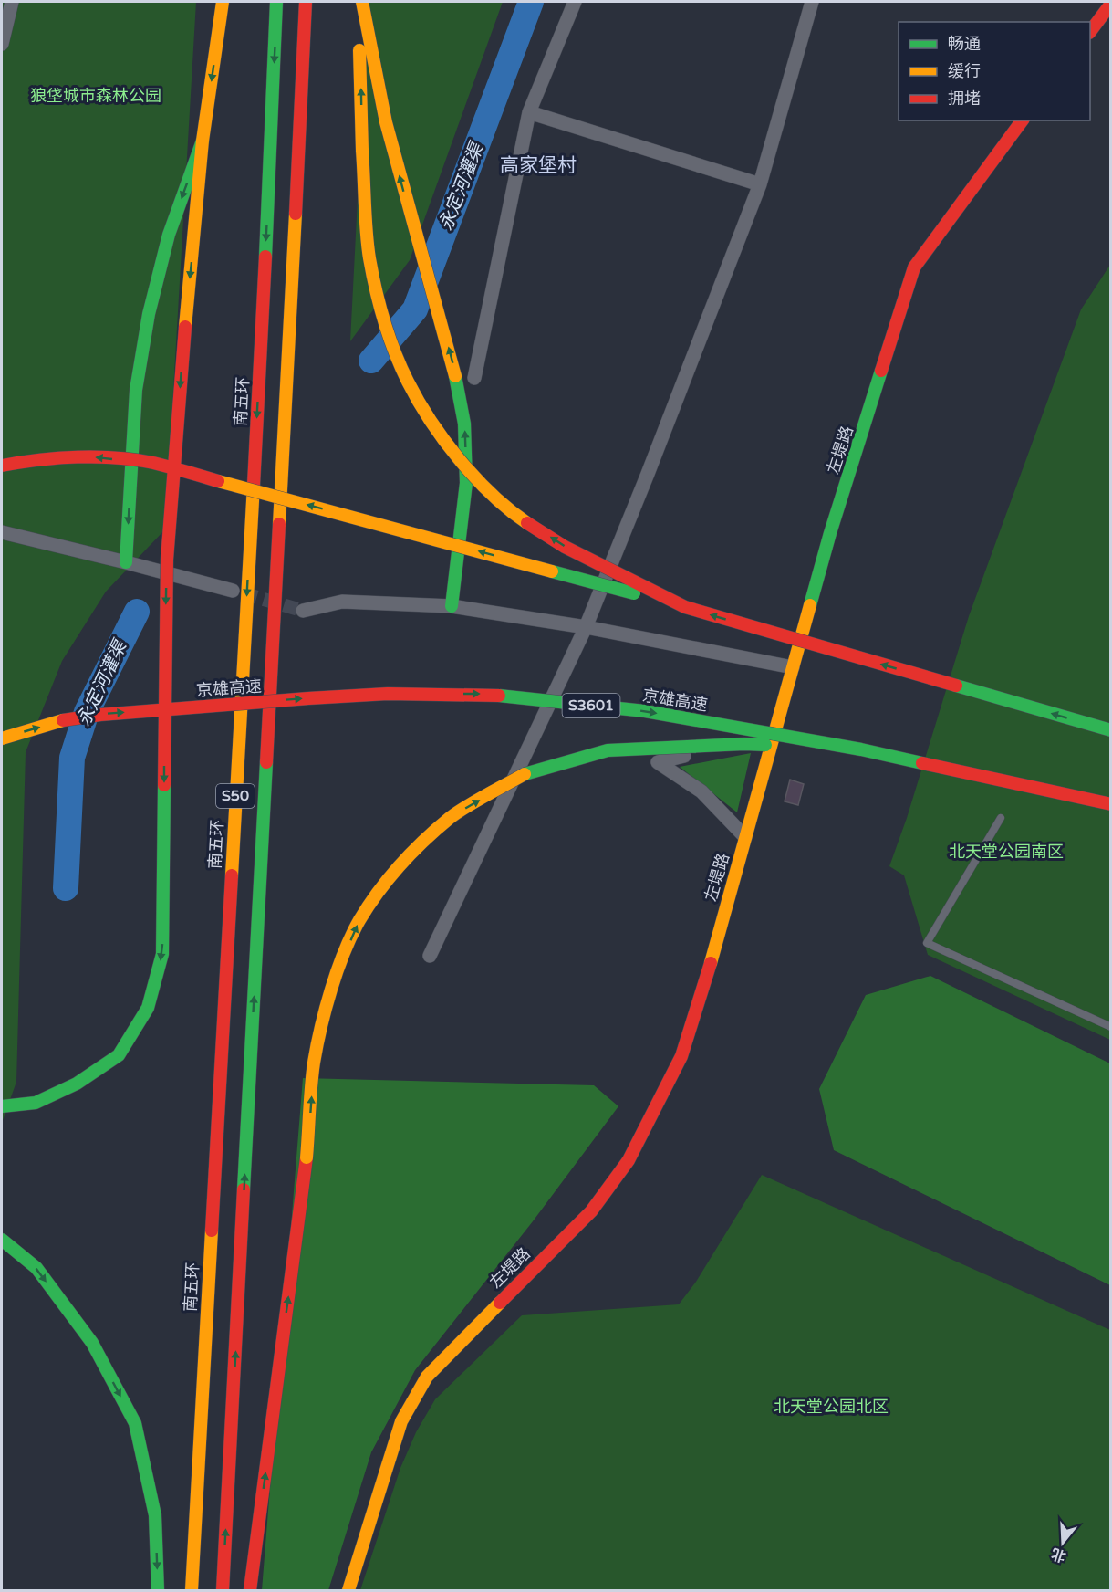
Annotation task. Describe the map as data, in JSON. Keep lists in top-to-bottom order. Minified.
{"streets":{"main road":["南五环","左堤路","京雄高速","S3601","S50"]},"one_way":["京雄高速"],"districts":["高家堡村"],"water":["永定河灌渠"],"parks":["狼垡城市森林公园","北天堂公园南区","北天堂公园北区"],"legend":["畅通","缓行","拥堵"],"north":"bottom"}
